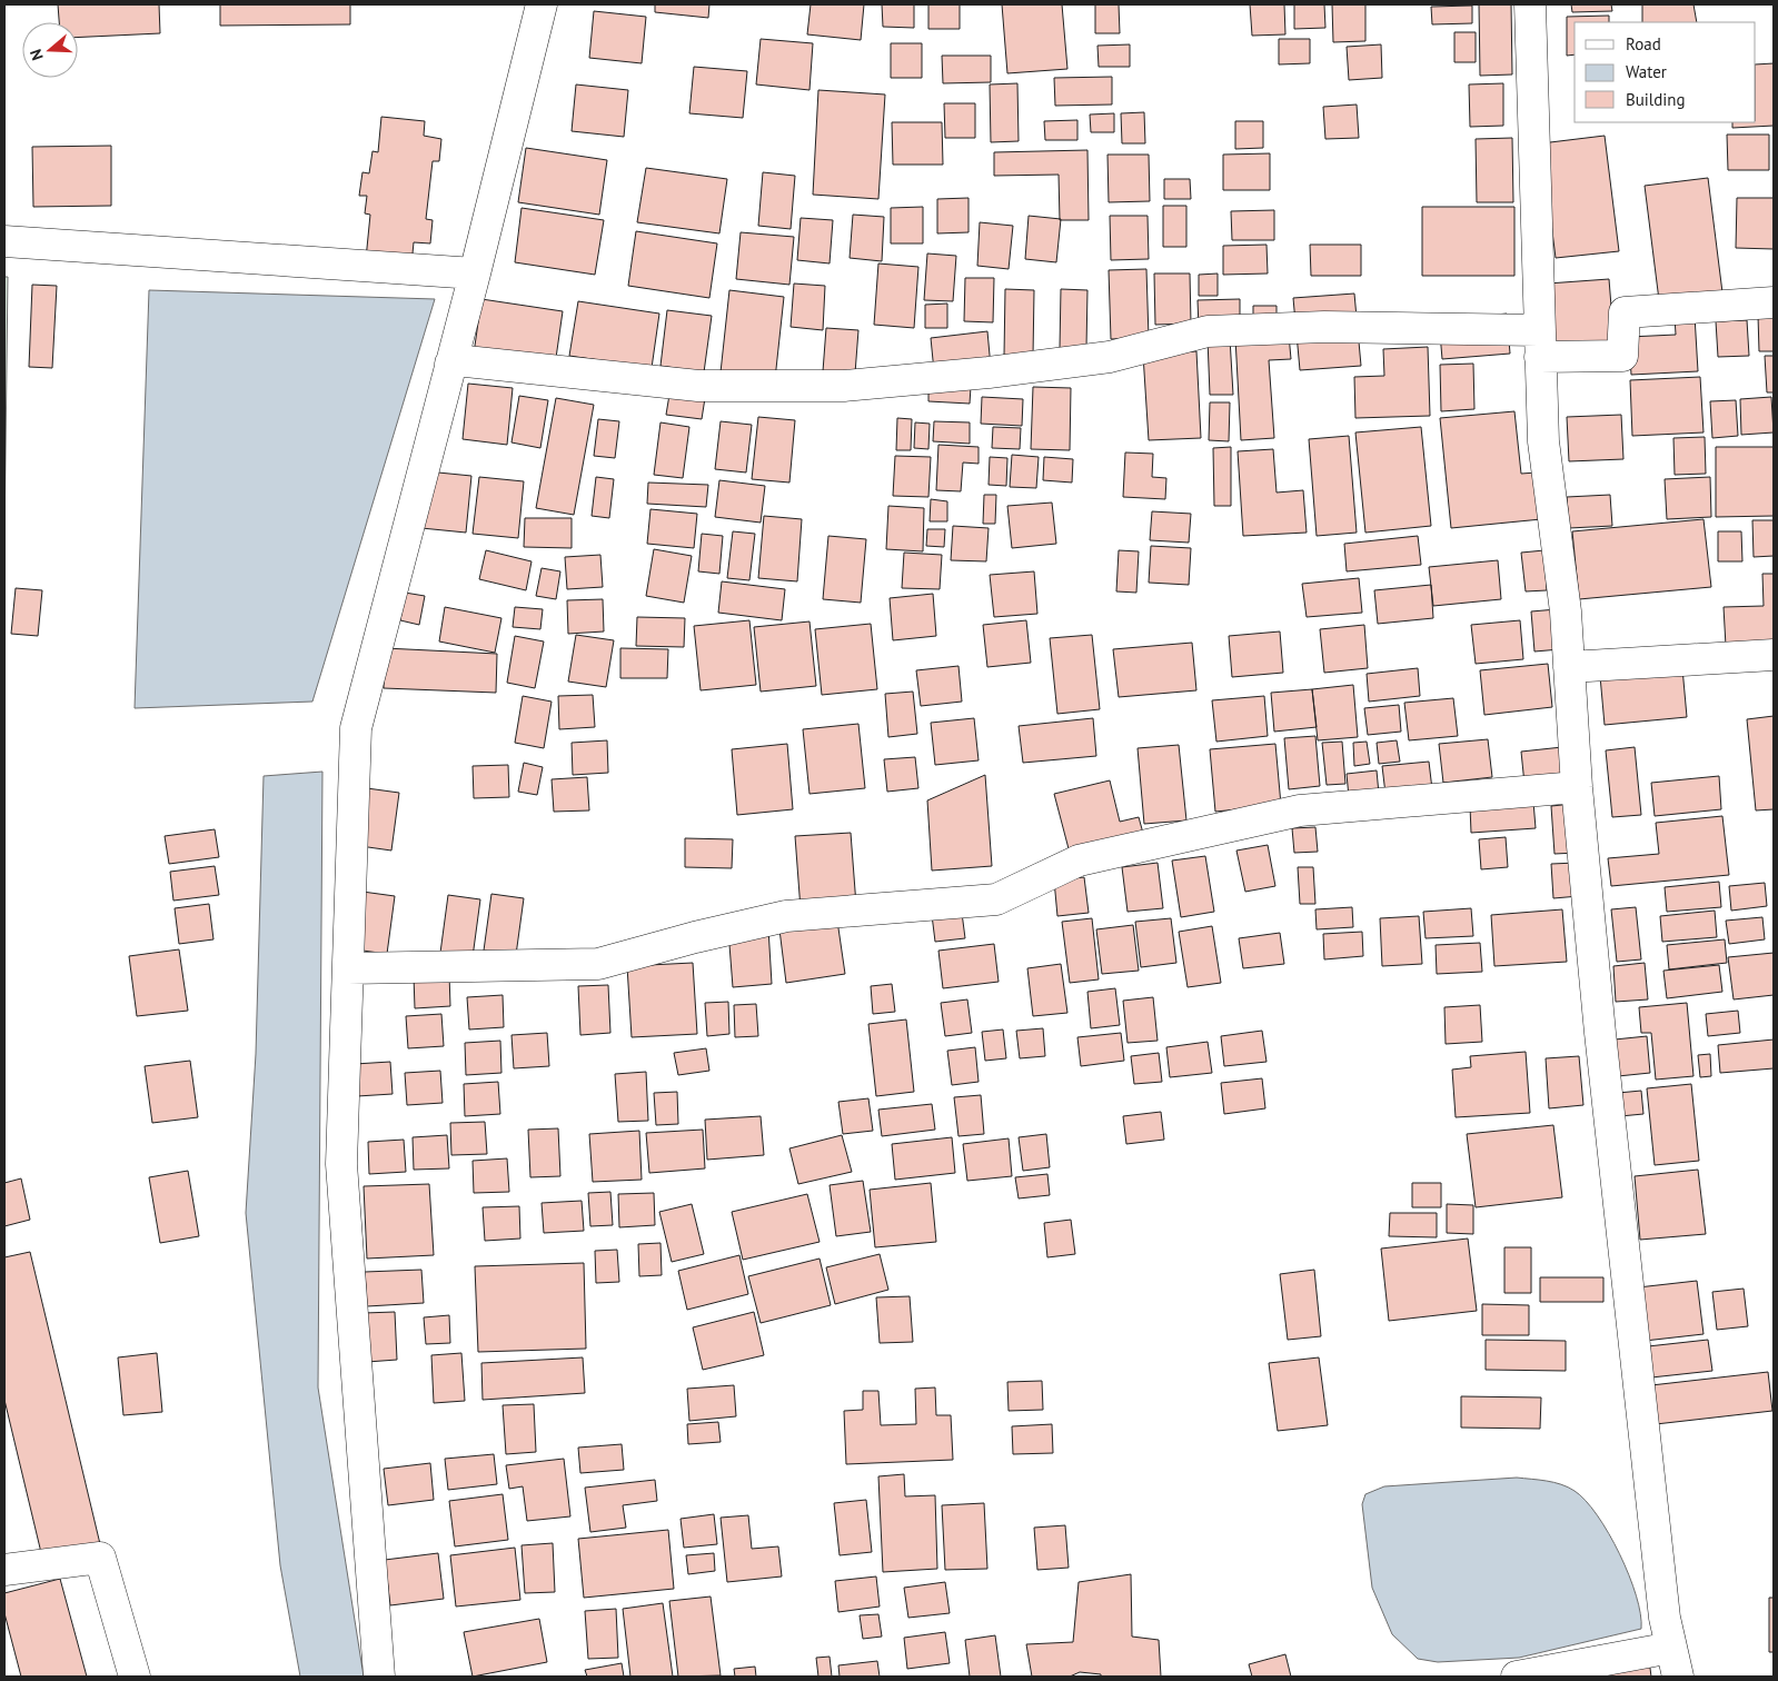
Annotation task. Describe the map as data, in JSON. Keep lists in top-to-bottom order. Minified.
{"legend":["Road","Water","Building"],"north":"left"}
